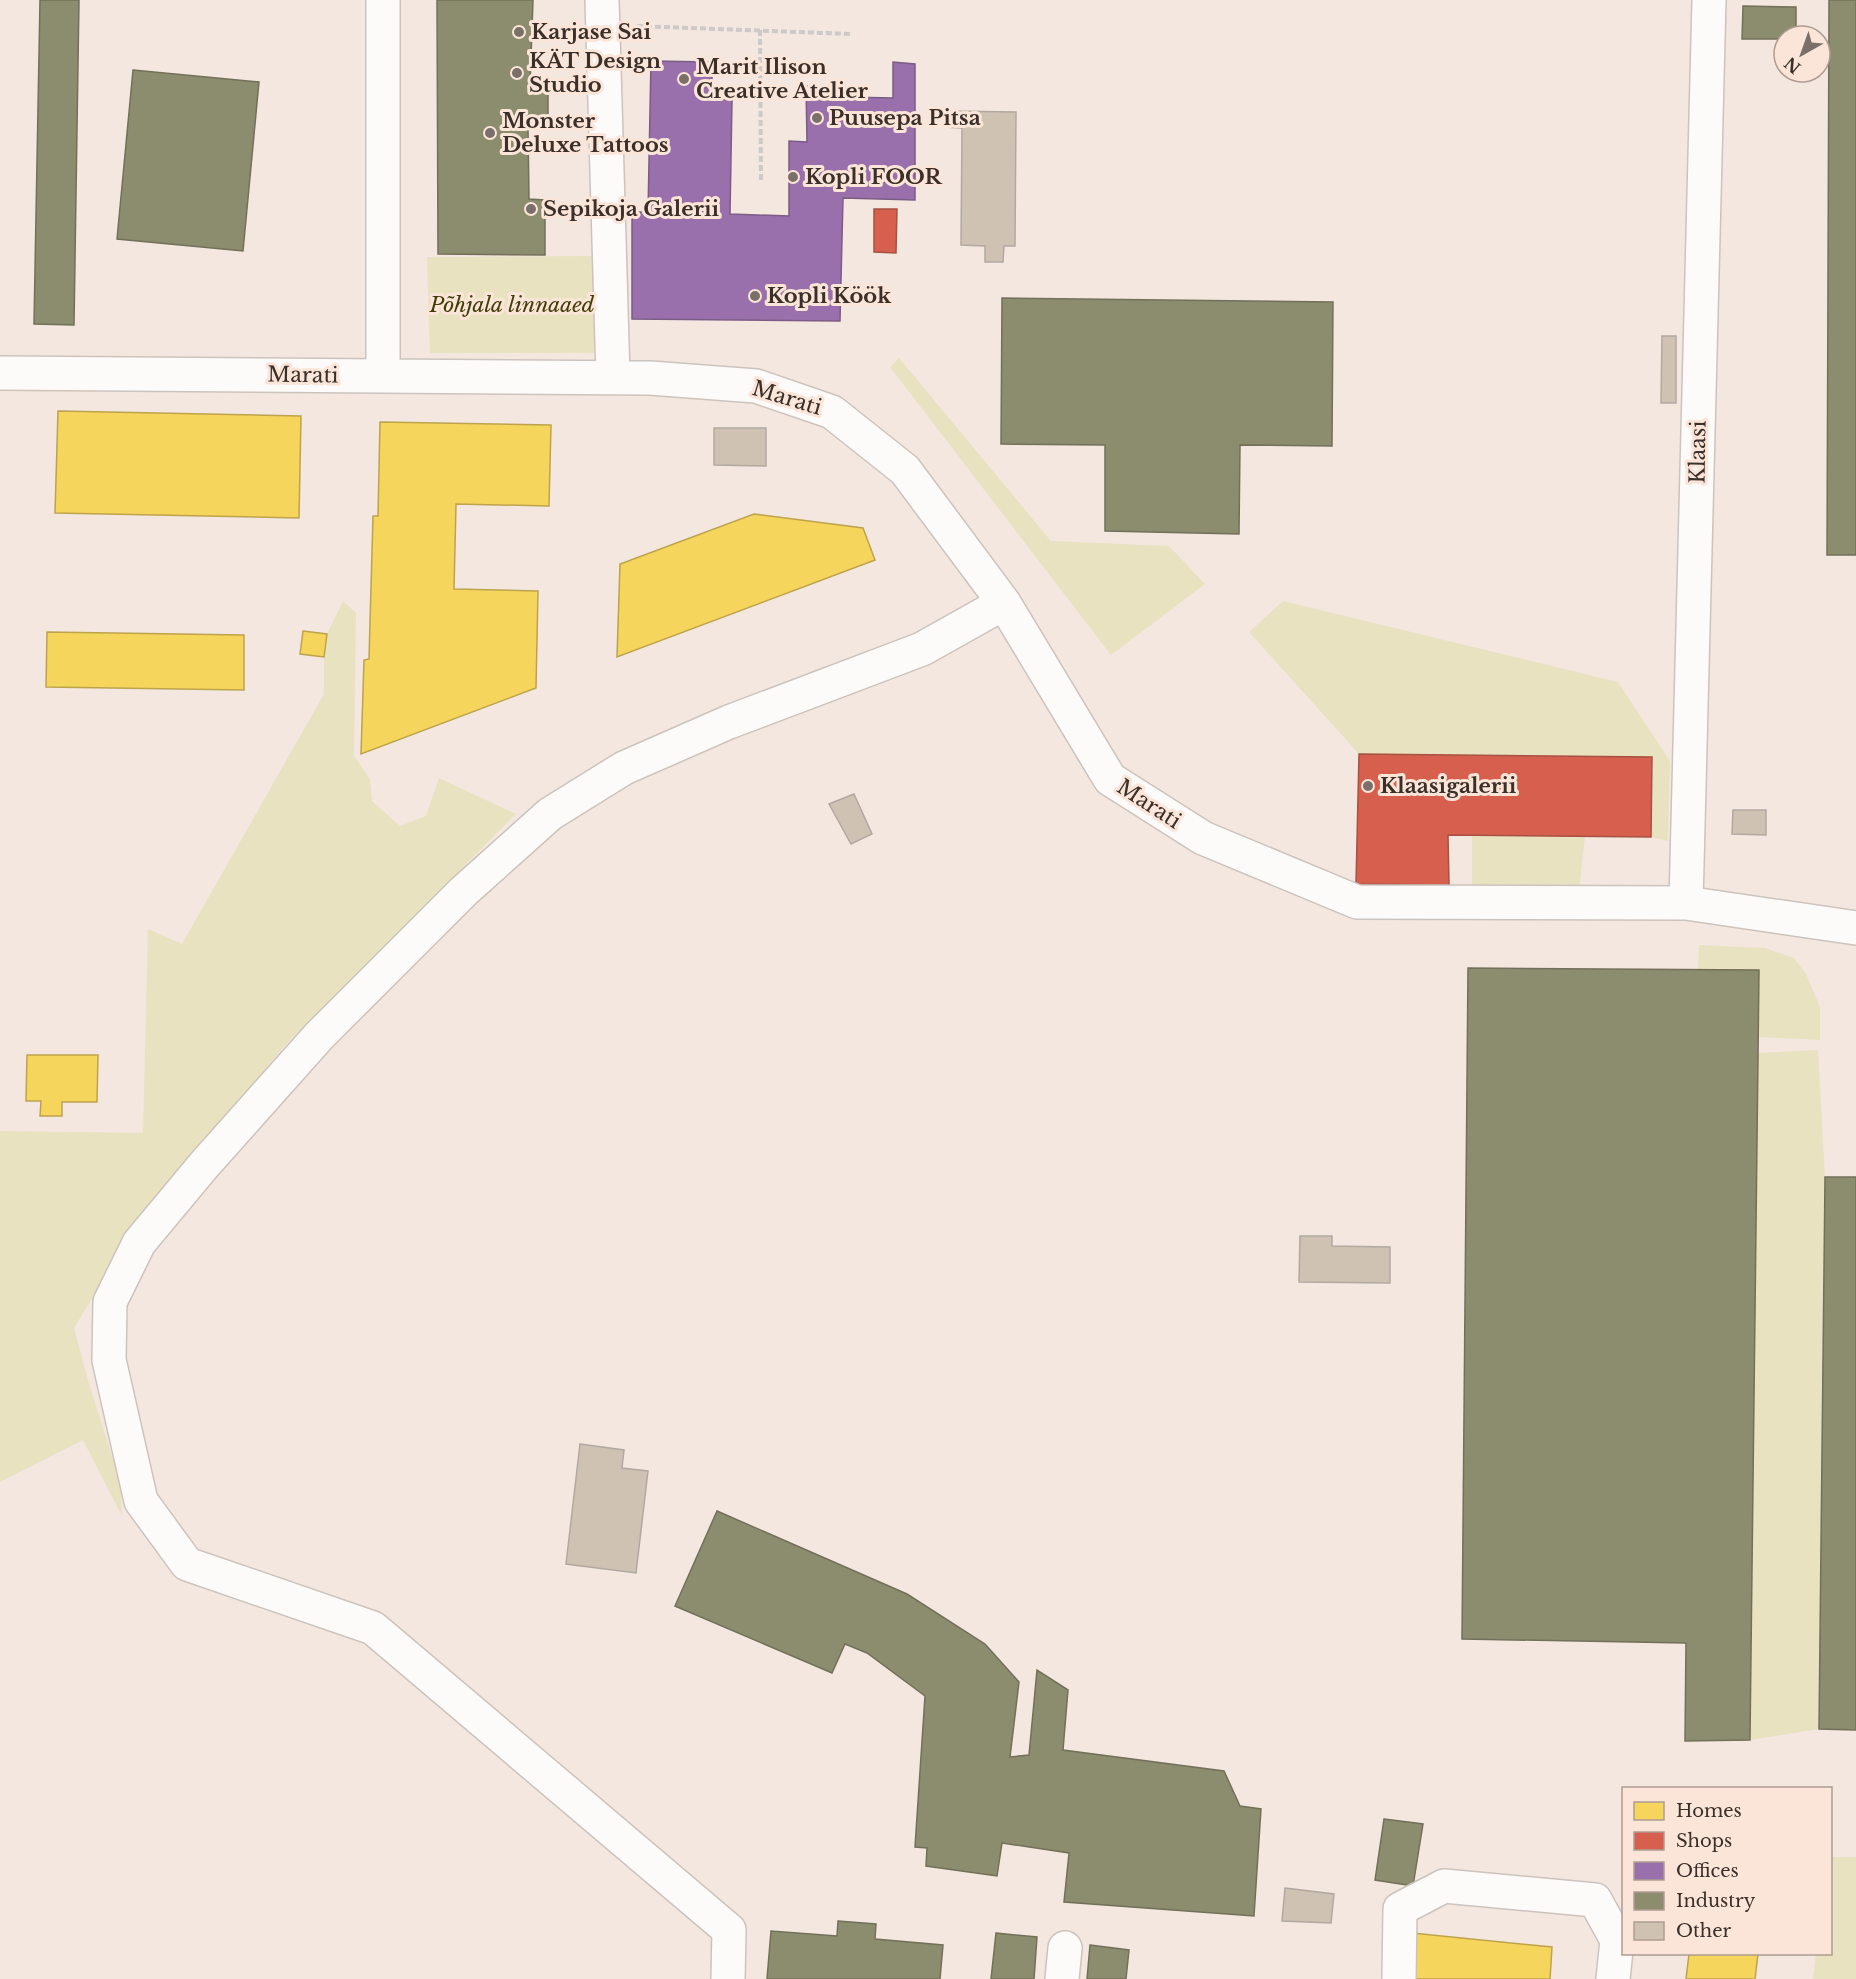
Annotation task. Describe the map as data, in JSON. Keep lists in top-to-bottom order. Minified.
{"streets":{"street":["Marati","Klaasi"]},"crossings":[["Marati","Klaasi"]],"parks":["Põhjala linnaaed"],"places":["Karjase Sai","KÄT Design Studio","Marit Ilison Creative Atelier","Puusepa Pitsa","Monster Deluxe Tattoos","Kopli FOOR","Sepikoja Galerii","Kopli Köök","Klaasigalerii"],"legend":["Homes","Shops","Offices","Industry","Other"],"north":"bottom left"}
